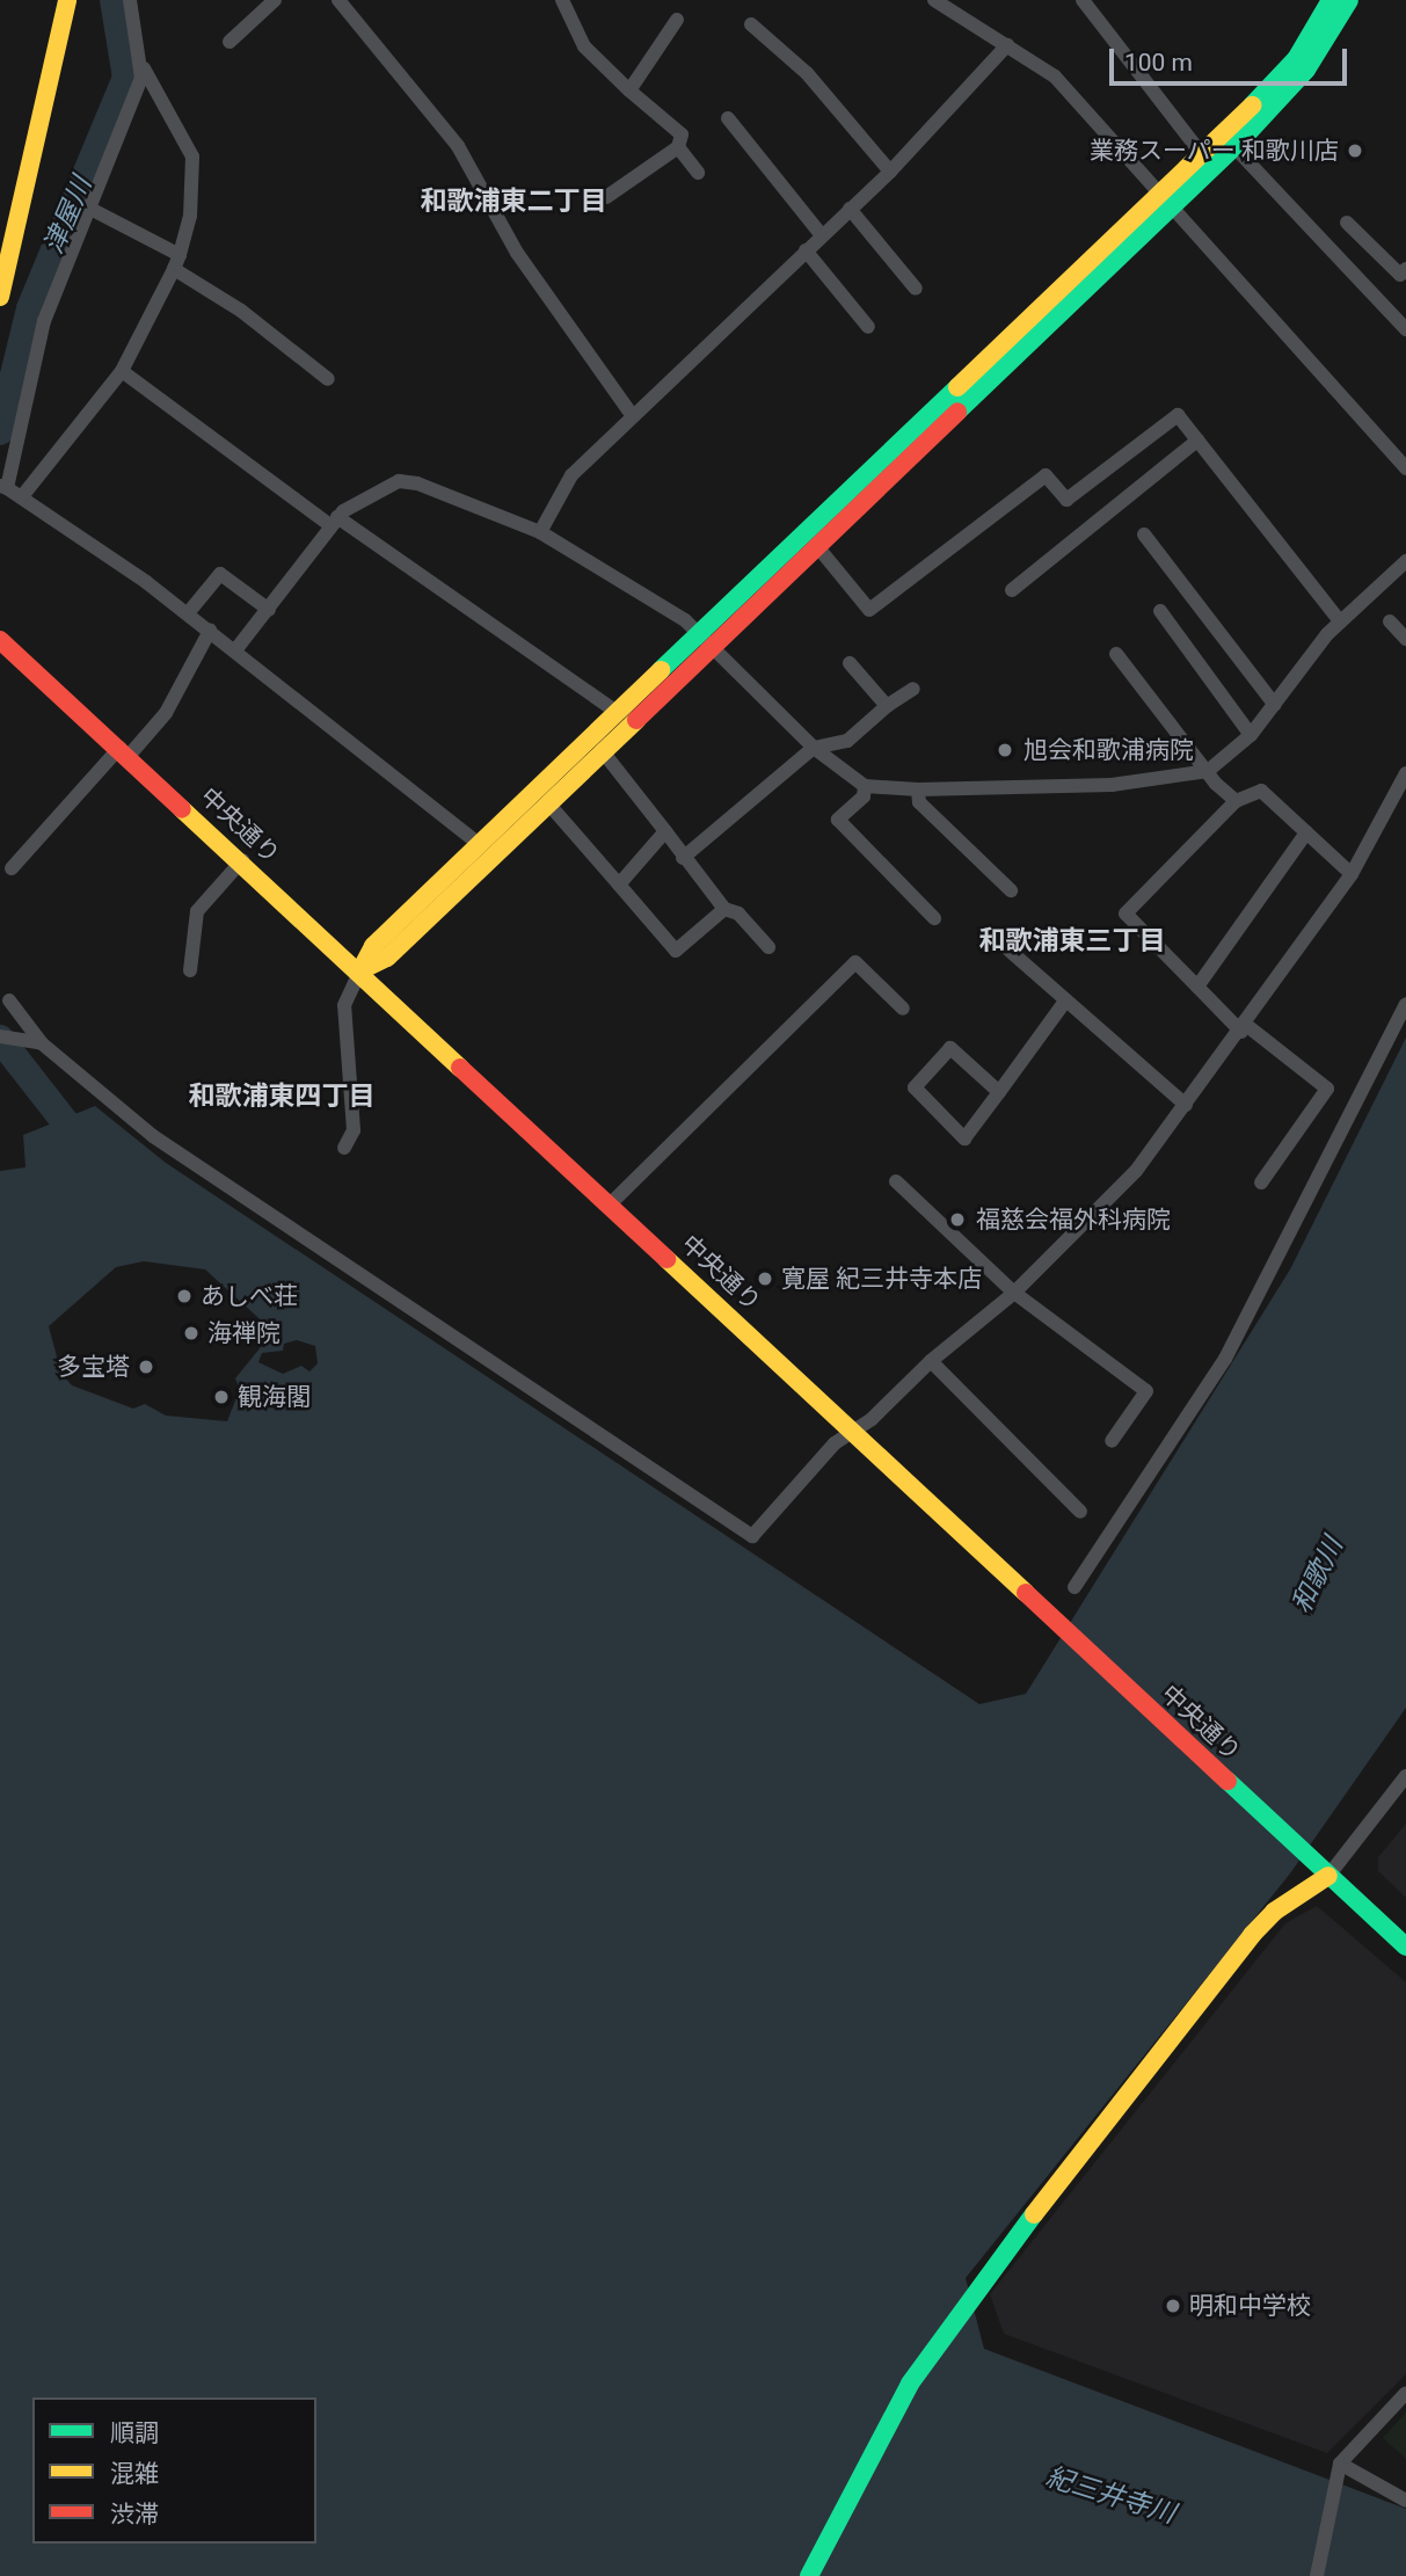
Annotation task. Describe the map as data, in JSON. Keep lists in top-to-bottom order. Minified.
{"streets":{"main road":["中央通り"]},"districts":["和歌浦東二丁目","和歌浦東三丁目","和歌浦東四丁目"],"water":["津屋川","和歌川","紀三井寺川"],"places":["業務スーパー 和歌川店","旭会和歌浦病院","福慈会福外科病院","寛屋 紀三井寺本店","あしべ荘","海禅院","多宝塔","観海閣","明和中学校"],"legend":["順調","混雑","渋滞"],"scale_bar":"100 m"}
